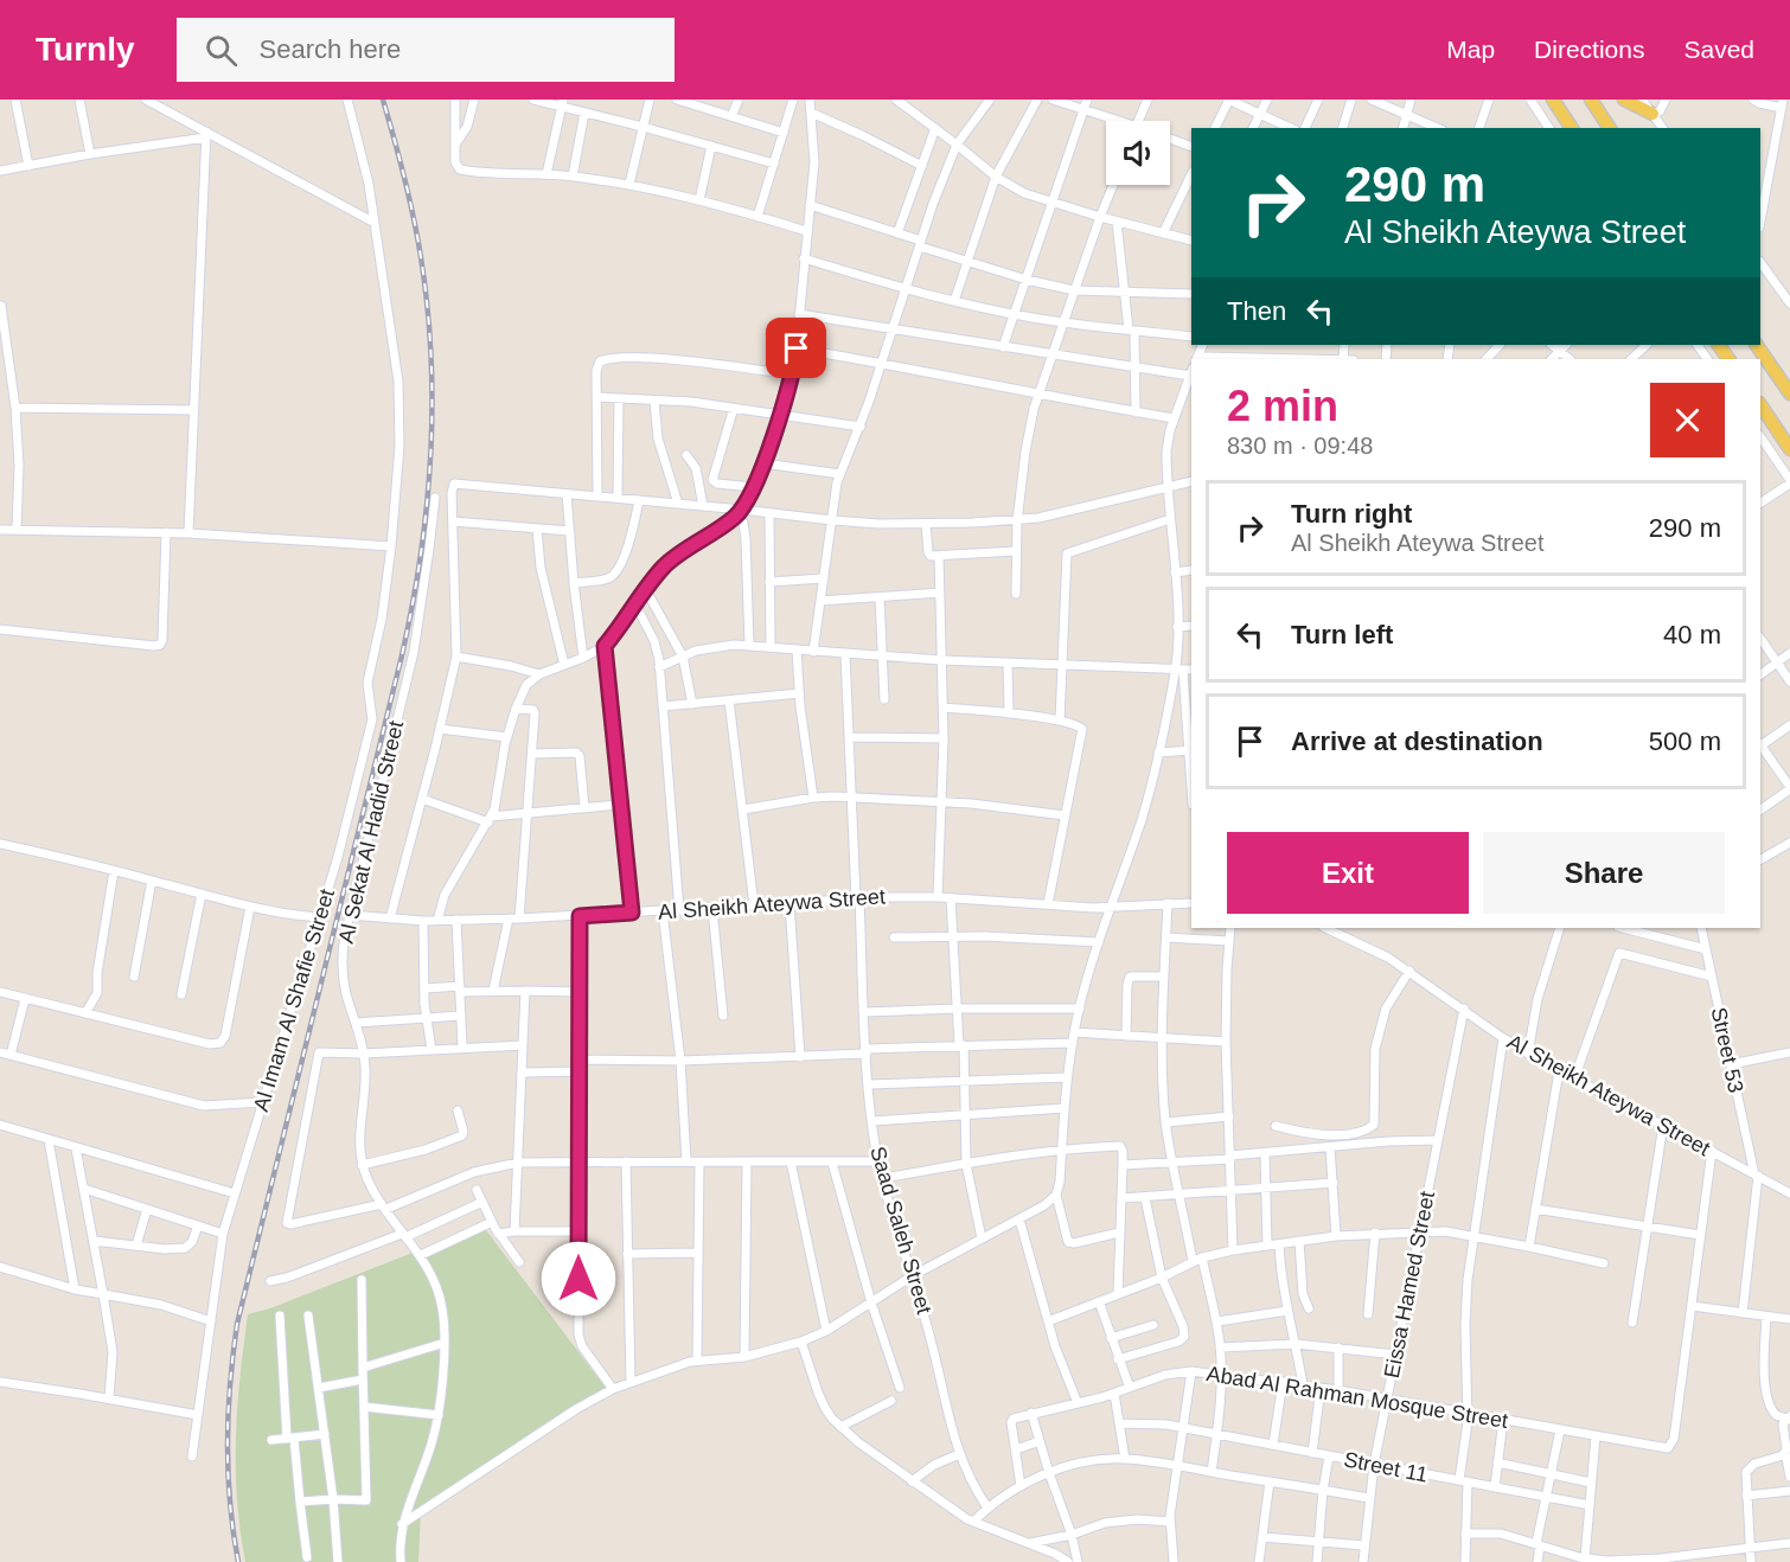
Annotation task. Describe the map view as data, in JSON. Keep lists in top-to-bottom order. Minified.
{"streets":{"street":["Al Sekat Al Hadid Street","Al Sheikh Ateywa Street","Al Imam Al Shafie Street","Street 53","Saad Saleh Street","Eissa Hamed Street","Abad Al Rahman Mosque Street","Street 11"]},"crossings":[["Al Sekat Al Hadid Street","Al Sheikh Ateywa Street"],["Al Sheikh Ateywa Street","Street 53"],["Al Sheikh Ateywa Street","Saad Saleh Street"],["Al Sheikh Ateywa Street","Eissa Hamed Street"],["Eissa Hamed Street","Abad Al Rahman Mosque Street"],["Eissa Hamed Street","Street 11"]],"page":{"header":"Turnly","search":"Search here","nav":["Map","Directions","Saved"],"turn":["290 m","Al Sheikh Ateywa Street"],"then":"Then","heading":["2 min","830 m · 09:48"],"list":[{"name":"Turn right","note":"Al Sheikh Ateywa Street","value":"290 m"},{"name":"Turn left","value":"40 m"},{"name":"Arrive at destination","value":"500 m"}],"buttons":["Exit","Share"]}}
